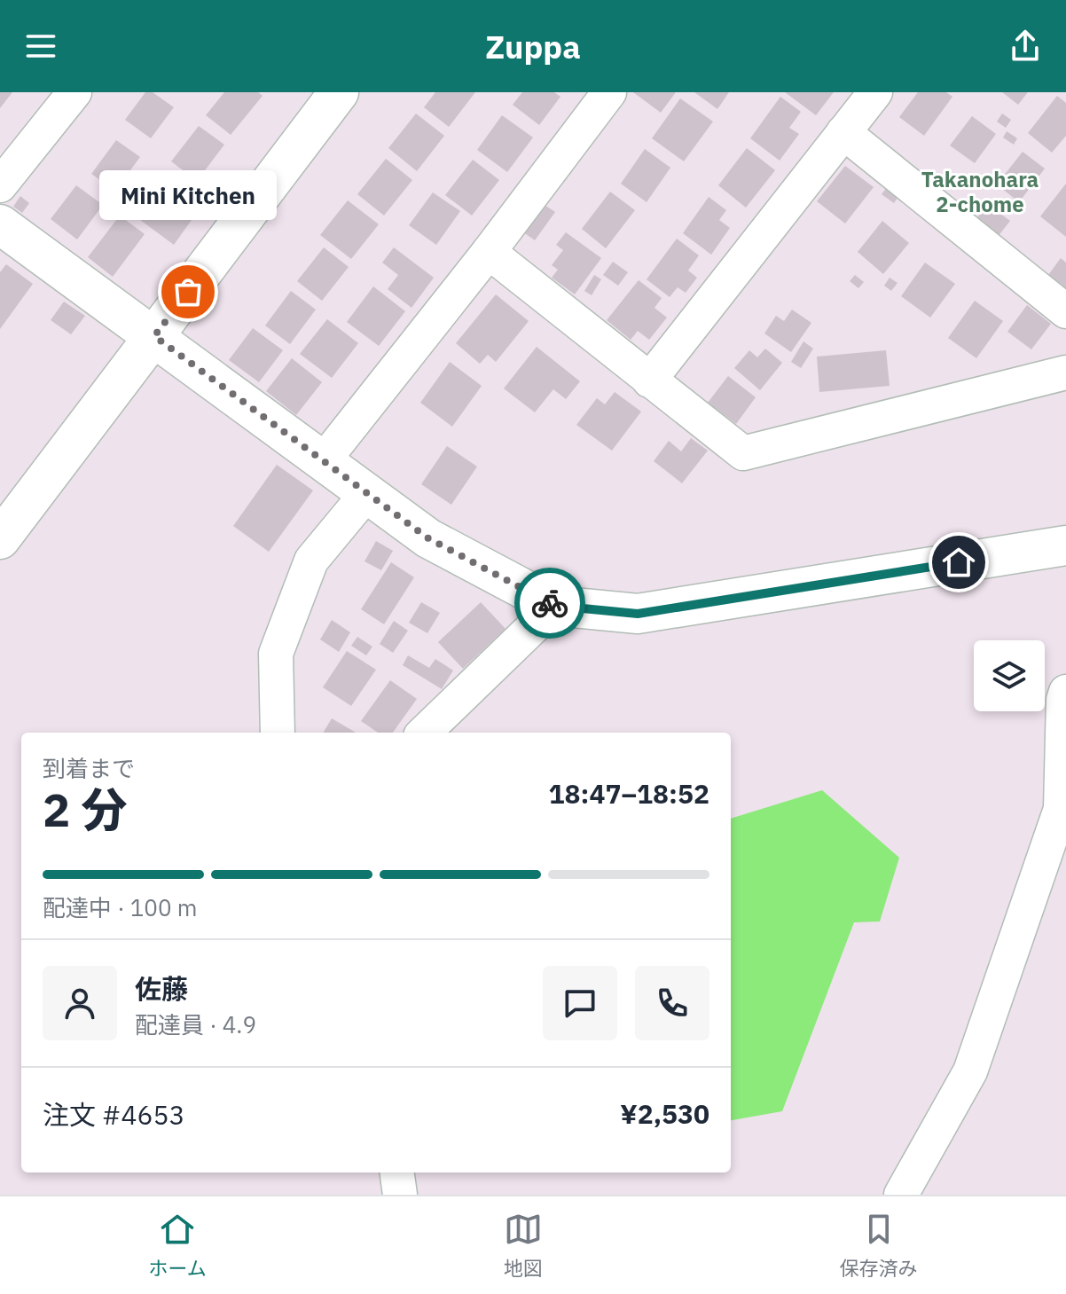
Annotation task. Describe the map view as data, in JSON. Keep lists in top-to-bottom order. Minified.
{"districts":["Takanohara 2-chome"],"places":["Mini Kitchen"],"page":{"header":"Zuppa","bubble":"Mini Kitchen","heading":["2 分","到着まで","18:47–18:52"],"panel":["佐藤","配達員 · 4.9","注文 #4653","¥2,530"],"bar":"配達中 · 100 m","tabs":["ホーム","地図","保存済み"]}}
